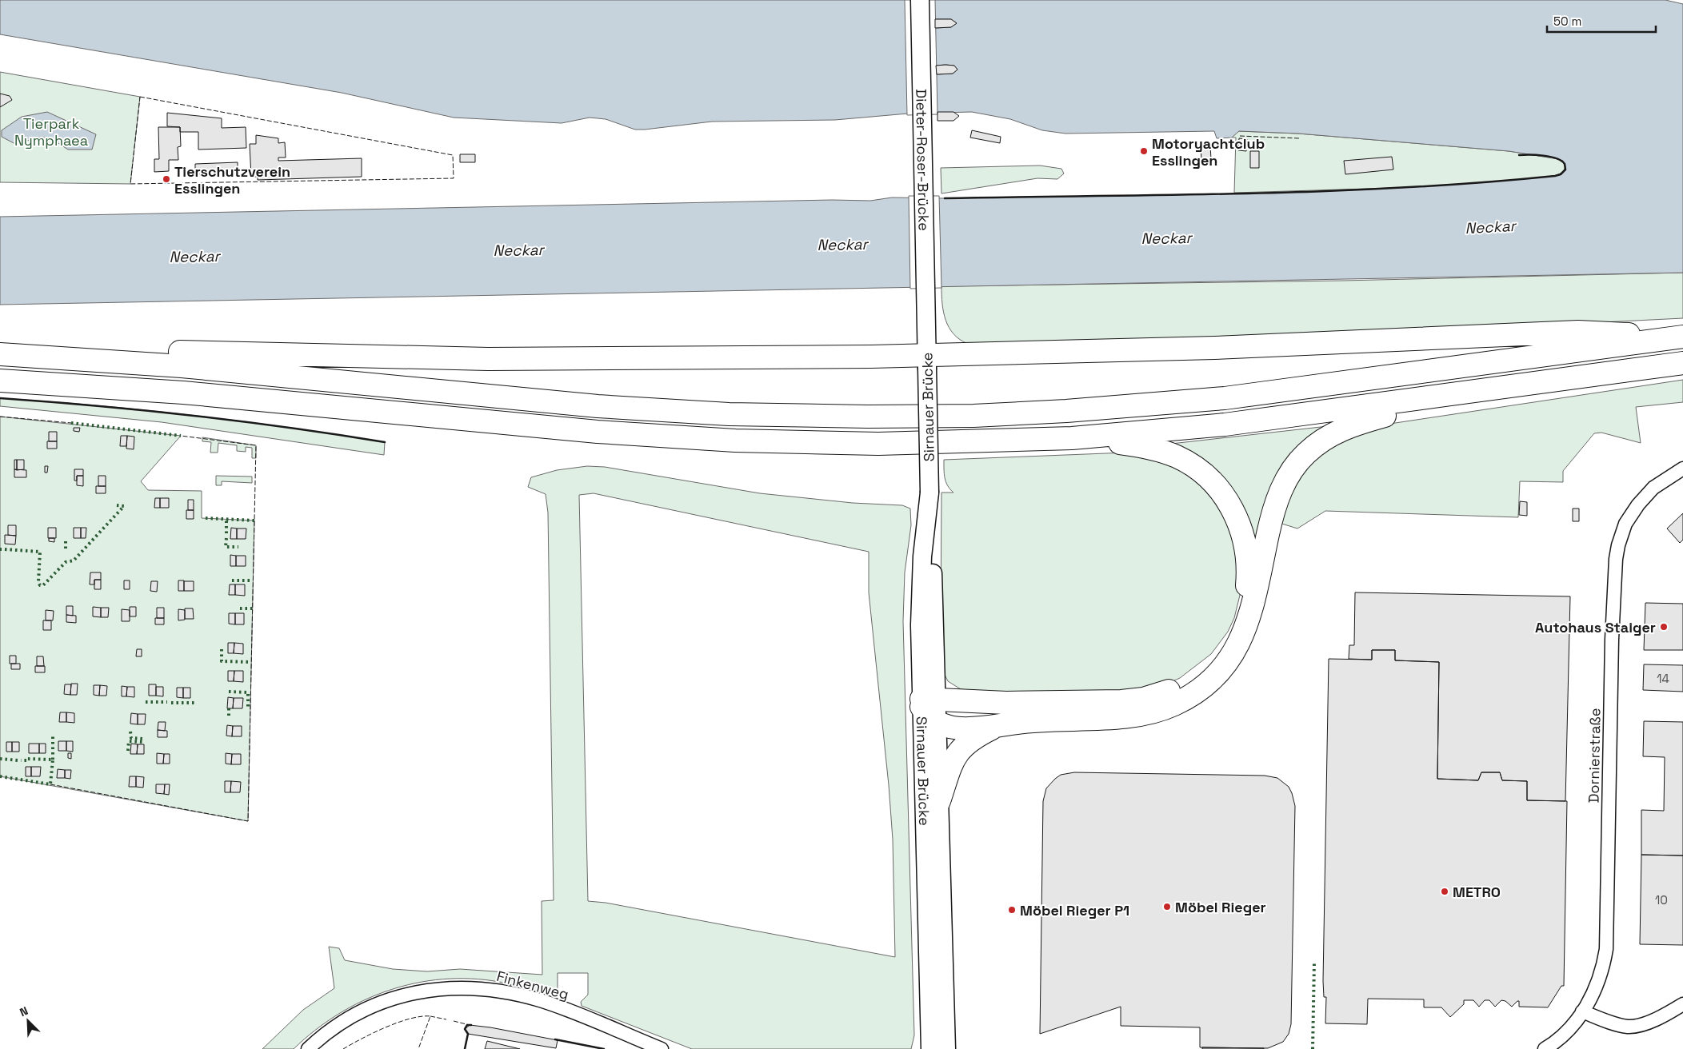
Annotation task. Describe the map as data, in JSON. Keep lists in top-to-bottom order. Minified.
{"streets":{"main road":["Dieter-Roser-Brücke","Sirnauer Brücke"],"street":["Dornierstraße","Finkenweg"]},"crossings":[["Dieter-Roser-Brücke","Sirnauer Brücke"]],"water":["Neckar"],"parks":["Tierpark Nymphaea"],"places":["Motoryachtclub Esslingen","Tierschutzverein Esslingen","Autohaus Staiger","METRO","Möbel Rieger","Möbel Rieger P1"],"house_numbers":["14","10"],"scale_bar":"50 m","north":"top left"}
